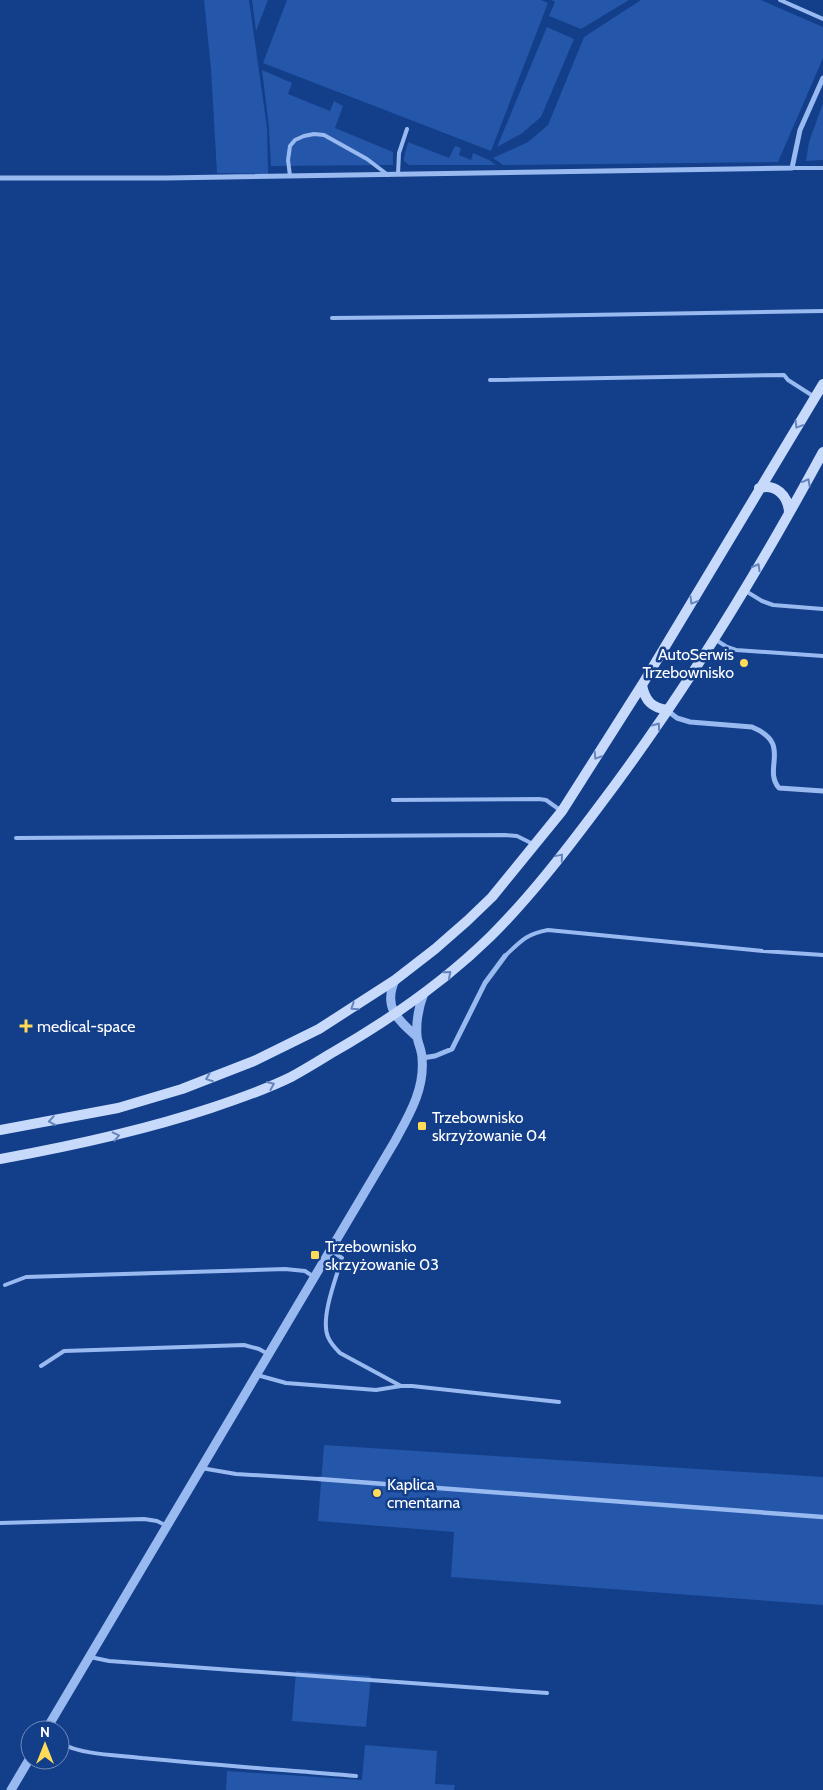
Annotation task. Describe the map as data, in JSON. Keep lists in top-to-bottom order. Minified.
{"places":{"other":["AutoSerwis Trzebownisko","Kaplica cmentarna"],"health":["medical-space"],"transit":["Trzebownisko skrzyżowanie 04","Trzebownisko skrzyżowanie 03"]},"north":"top"}
